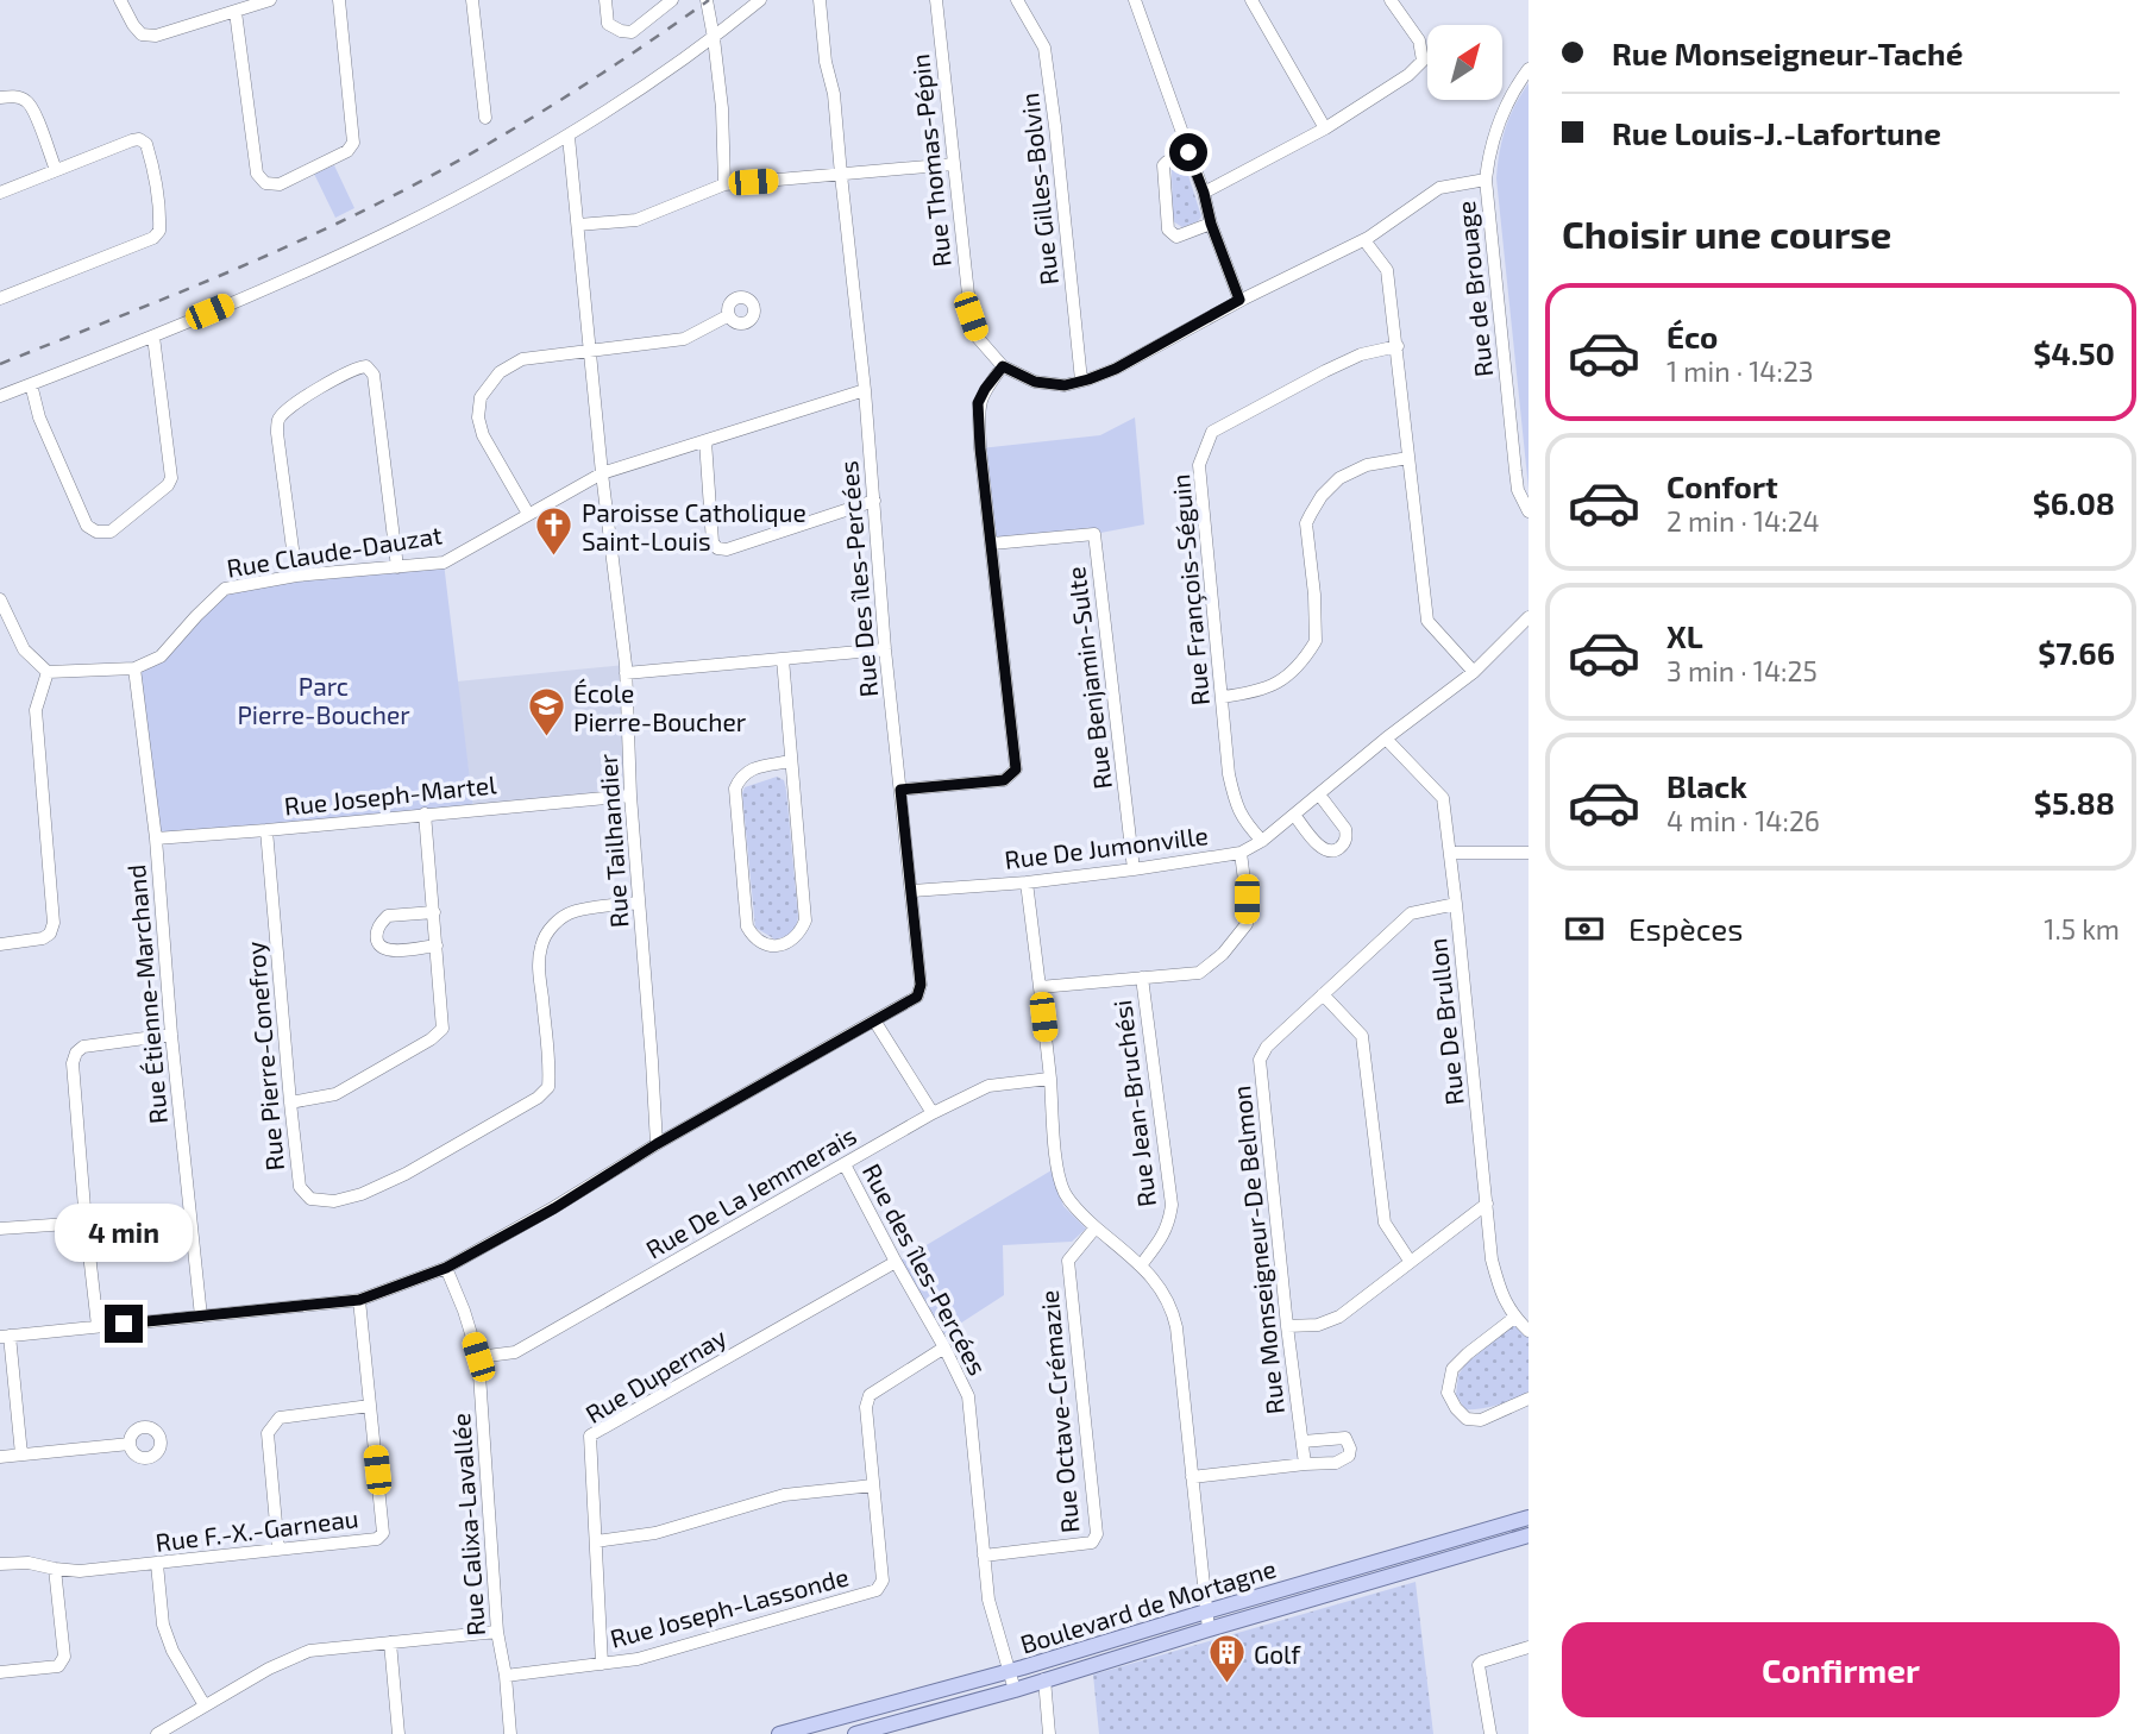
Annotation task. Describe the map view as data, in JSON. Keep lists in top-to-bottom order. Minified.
{"streets":{"main road":["Boulevard de Mortagne"],"street":["Rue Thomas-Pépin","Rue Gilles-Bolvin","Rue de Brouage","Rue Claude-Dauzat","Rue Des îles-Percées","Rue François-Séguin","Rue Benjamin-Sulte","Rue Joseph-Martel","Rue Tailhandier","Rue De Jumonville","Rue Étienne-Marchand","Rue De Brullon","Rue Pierre-Conefroy","Rue Jean-Bruchési","Rue De La Jemmerais","Rue Monseigneur-De Belmon","Rue des îles-Percées","Rue Dupernay","Rue Octave-Crémazie","Rue Calixa-Lavallée","Rue F.-X.-Garneau","Rue Joseph-Lassonde"]},"crossings":[["Rue Thomas-Pépin","Rue Gilles-Bolvin"],["Rue Thomas-Pépin","Rue de Brouage"],["Rue Claude-Dauzat","Rue Des îles-Percées"],["Rue Claude-Dauzat","Rue Tailhandier"],["Rue Claude-Dauzat","Rue Étienne-Marchand"],["Rue Des îles-Percées","Rue Tailhandier"],["Rue Des îles-Percées","Rue De Jumonville"],["Rue Des îles-Percées","Rue Étienne-Marchand"],["Rue Des îles-Percées","Rue Calixa-Lavallée"],["Rue Des îles-Percées","Rue F.-X.-Garneau"],["Rue François-Séguin","Rue De Jumonville"],["Rue Benjamin-Sulte","Rue De Jumonville"],["Rue Joseph-Martel","Rue Tailhandier"],["Rue Joseph-Martel","Rue Étienne-Marchand"],["Rue Joseph-Martel","Rue Pierre-Conefroy"],["Rue Tailhandier","Rue Pierre-Conefroy"],["Rue De Jumonville","Rue De Brullon"],["Rue De Brullon","Rue Monseigneur-De Belmon"],["Rue De La Jemmerais","Rue des îles-Percées"],["Rue De La Jemmerais","Rue Calixa-Lavallée"],["Rue des îles-Percées","Rue Dupernay"],["Rue des îles-Percées","Rue Octave-Crémazie"],["Rue des îles-Percées","Boulevard de Mortagne"],["Rue des îles-Percées","Rue Joseph-Lassonde"],["Rue Dupernay","Rue Joseph-Lassonde"],["Rue Calixa-Lavallée","Rue Joseph-Lassonde"]],"parks":["Parc Pierre-Boucher"],"places":{"church":["Paroisse Catholique Saint-Louis"],"school or university":["École Pierre-Boucher"],"building":["Golf"]},"north":"top right","page":{"banner":["Rue Monseigneur-Taché","Rue Louis-J.-Lafortune"],"heading":"Choisir une course","list":[{"name":"Éco","note":"1 min · 14:23","value":"$4.50"},{"name":"Confort","note":"2 min · 14:24","value":"$6.08"},{"name":"XL","note":"3 min · 14:25","value":"$7.66"},{"name":"Black","note":"4 min · 14:26","value":"$5.88"}],"pay":["Espèces","1.5 km"],"bubble":"4 min","buttons":"Confirmer"}}
